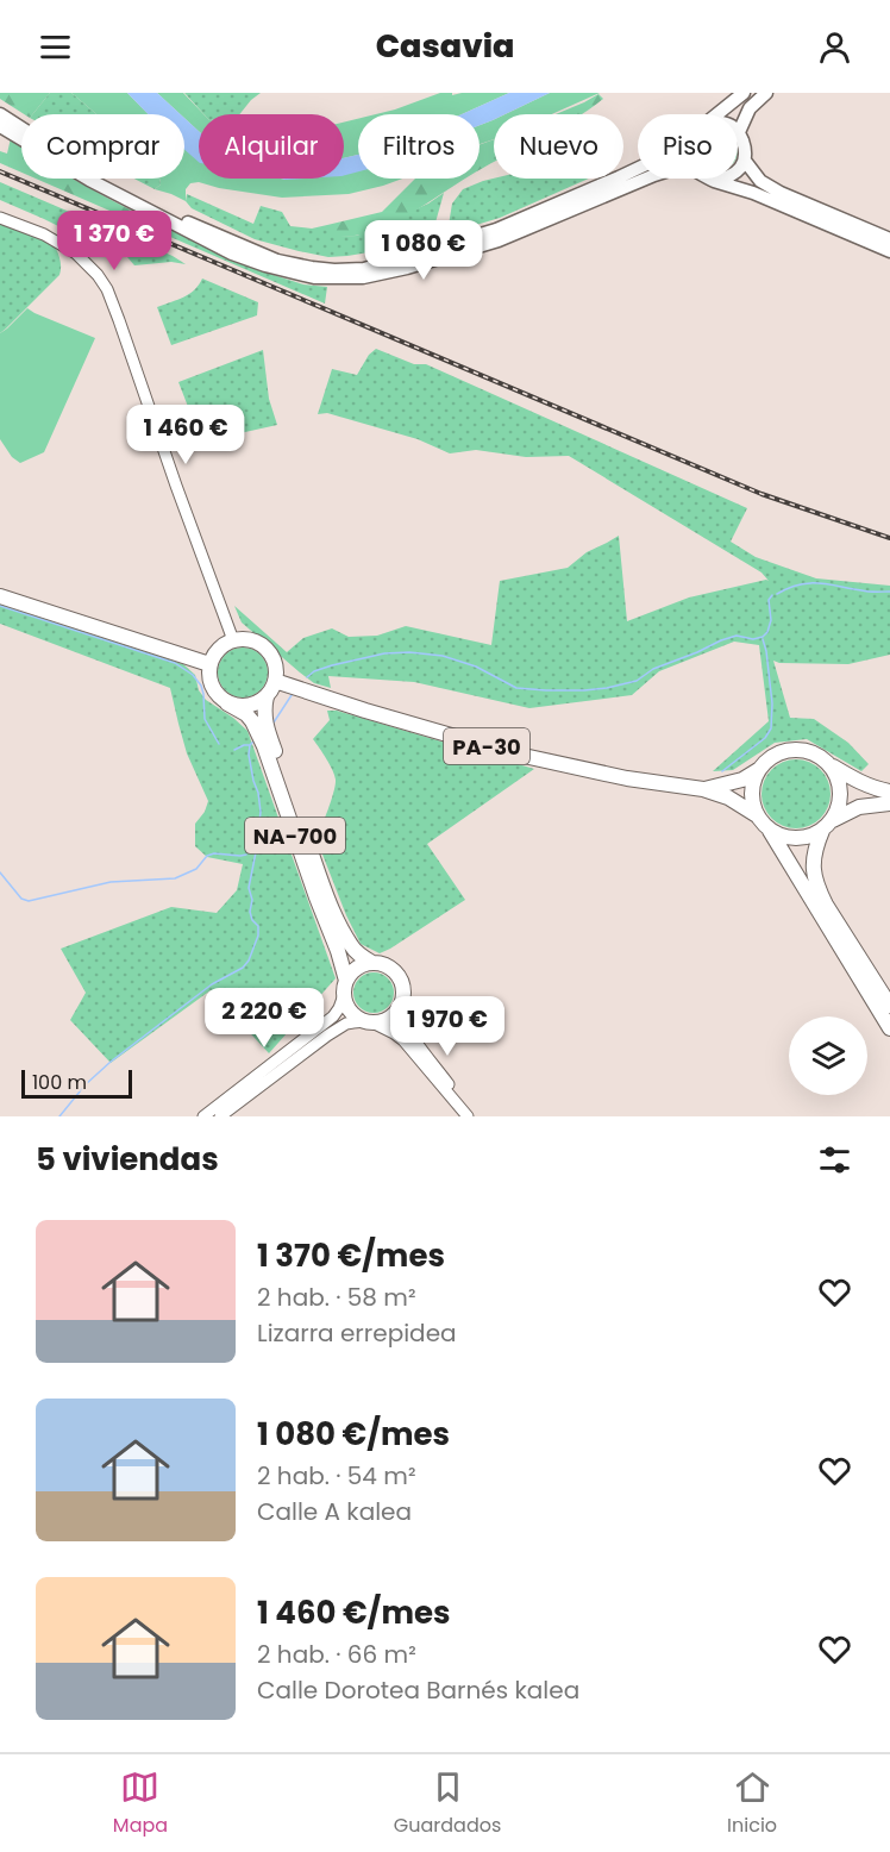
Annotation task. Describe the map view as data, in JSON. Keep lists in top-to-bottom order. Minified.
{"streets":{"main road":["PA-30","NA-700"]},"crossings":[["PA-30","NA-700"]],"scale_bar":"100 m","page":{"header":"Casavia","chip":["Comprar","Alquilar","Filtros","Nuevo","Piso"],"price":["1 370 €","1 080 €","1 460 €","2 220 €","1 970 €"],"scale":"100 m","heading":"5 viviendas","list":[{"name":"1 370 €/mes","note":"2 hab. · 58 m² · Lizarra errepidea"},{"name":"1 080 €/mes","note":"2 hab. · 54 m² · Calle A kalea"},{"name":"1 460 €/mes","note":"2 hab. · 66 m² · Calle Dorotea Barnés kalea"}],"tabs":["Mapa","Guardados","Inicio"]}}
